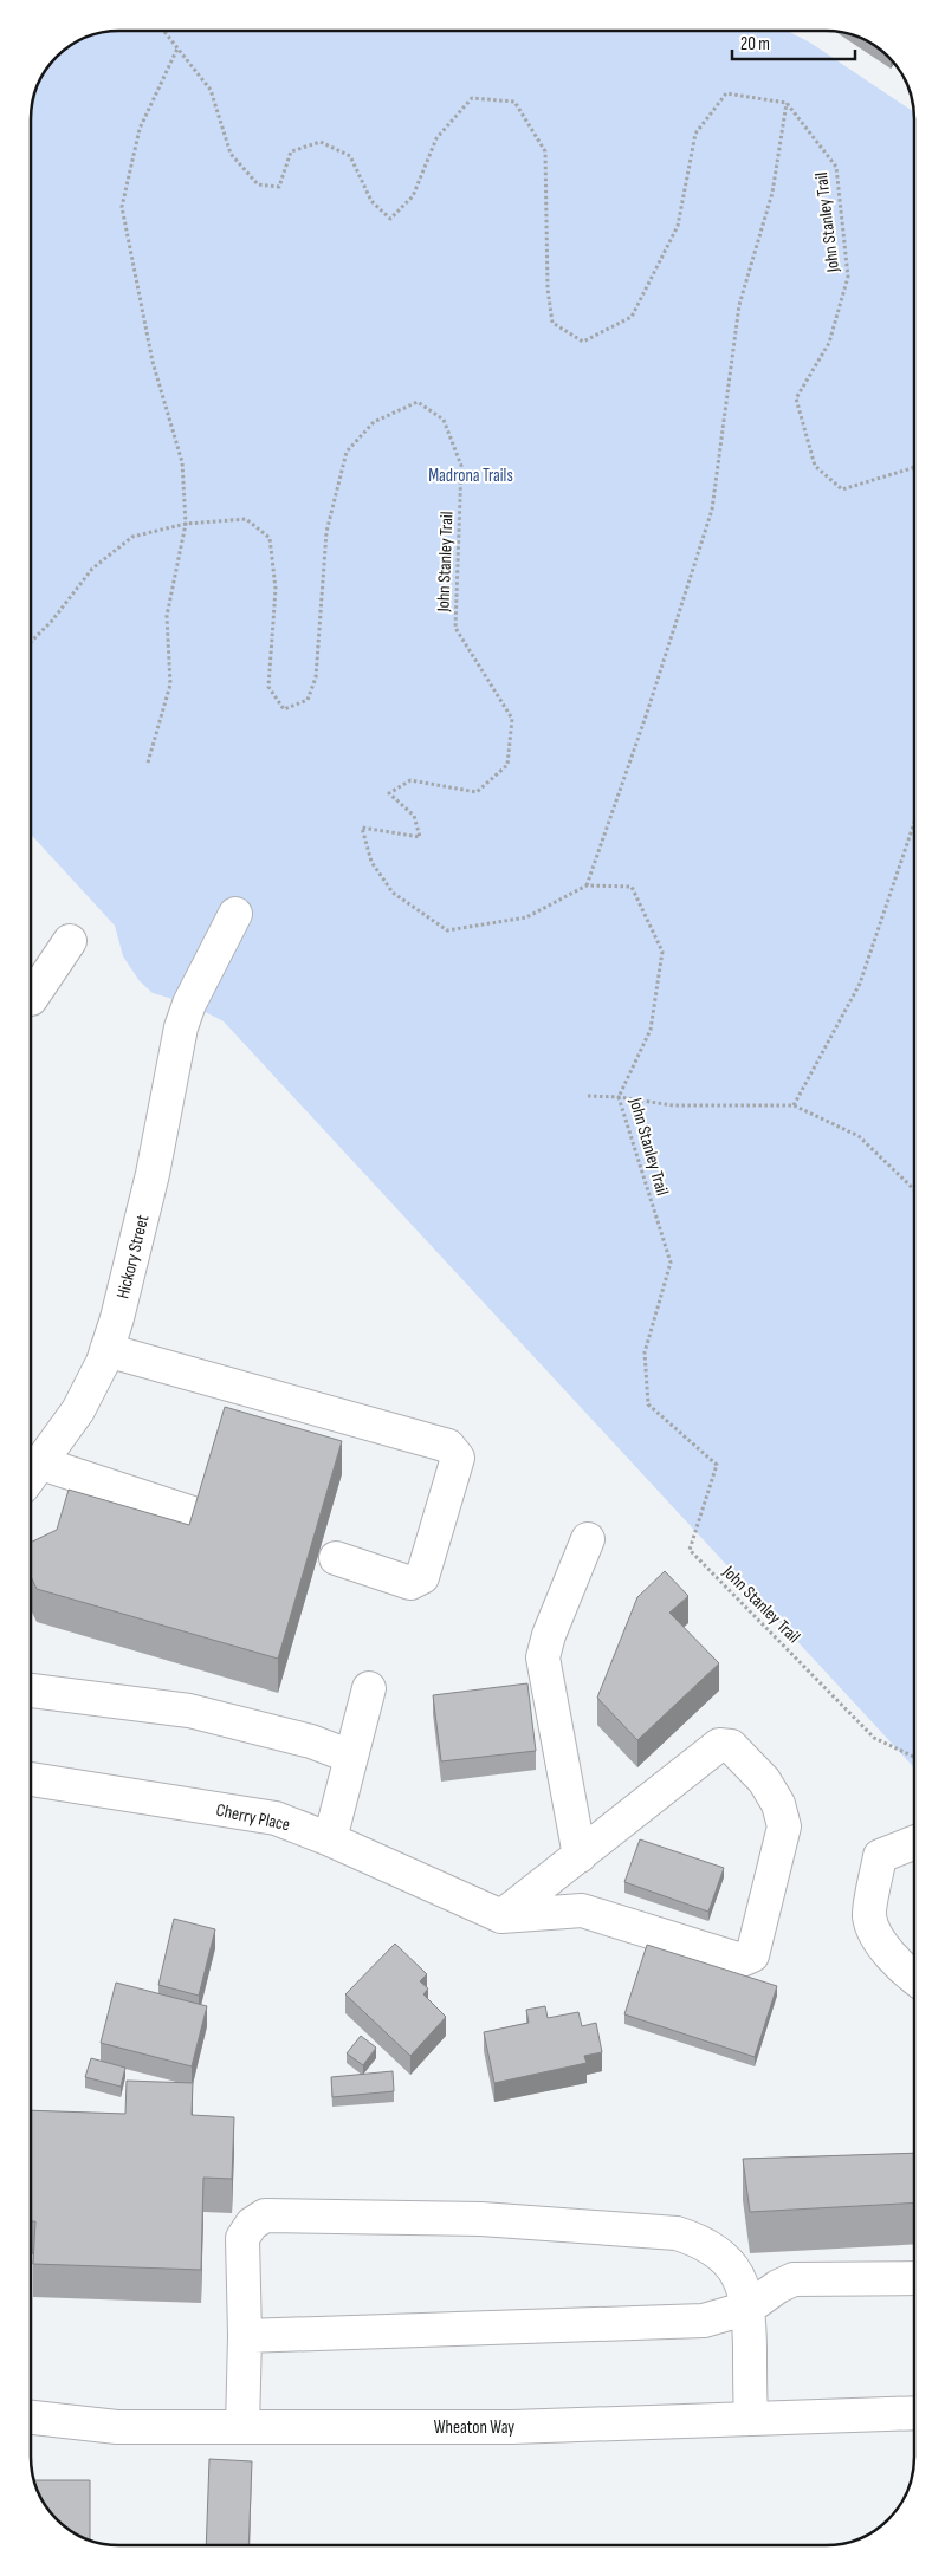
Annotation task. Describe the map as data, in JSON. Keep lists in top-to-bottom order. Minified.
{"streets":{"street":["Hickory Street","Cherry Place","Wheaton Way"],"path":["John Stanley Trail"]},"parks":["Madrona Trails"],"scale_bar":"20 m"}
